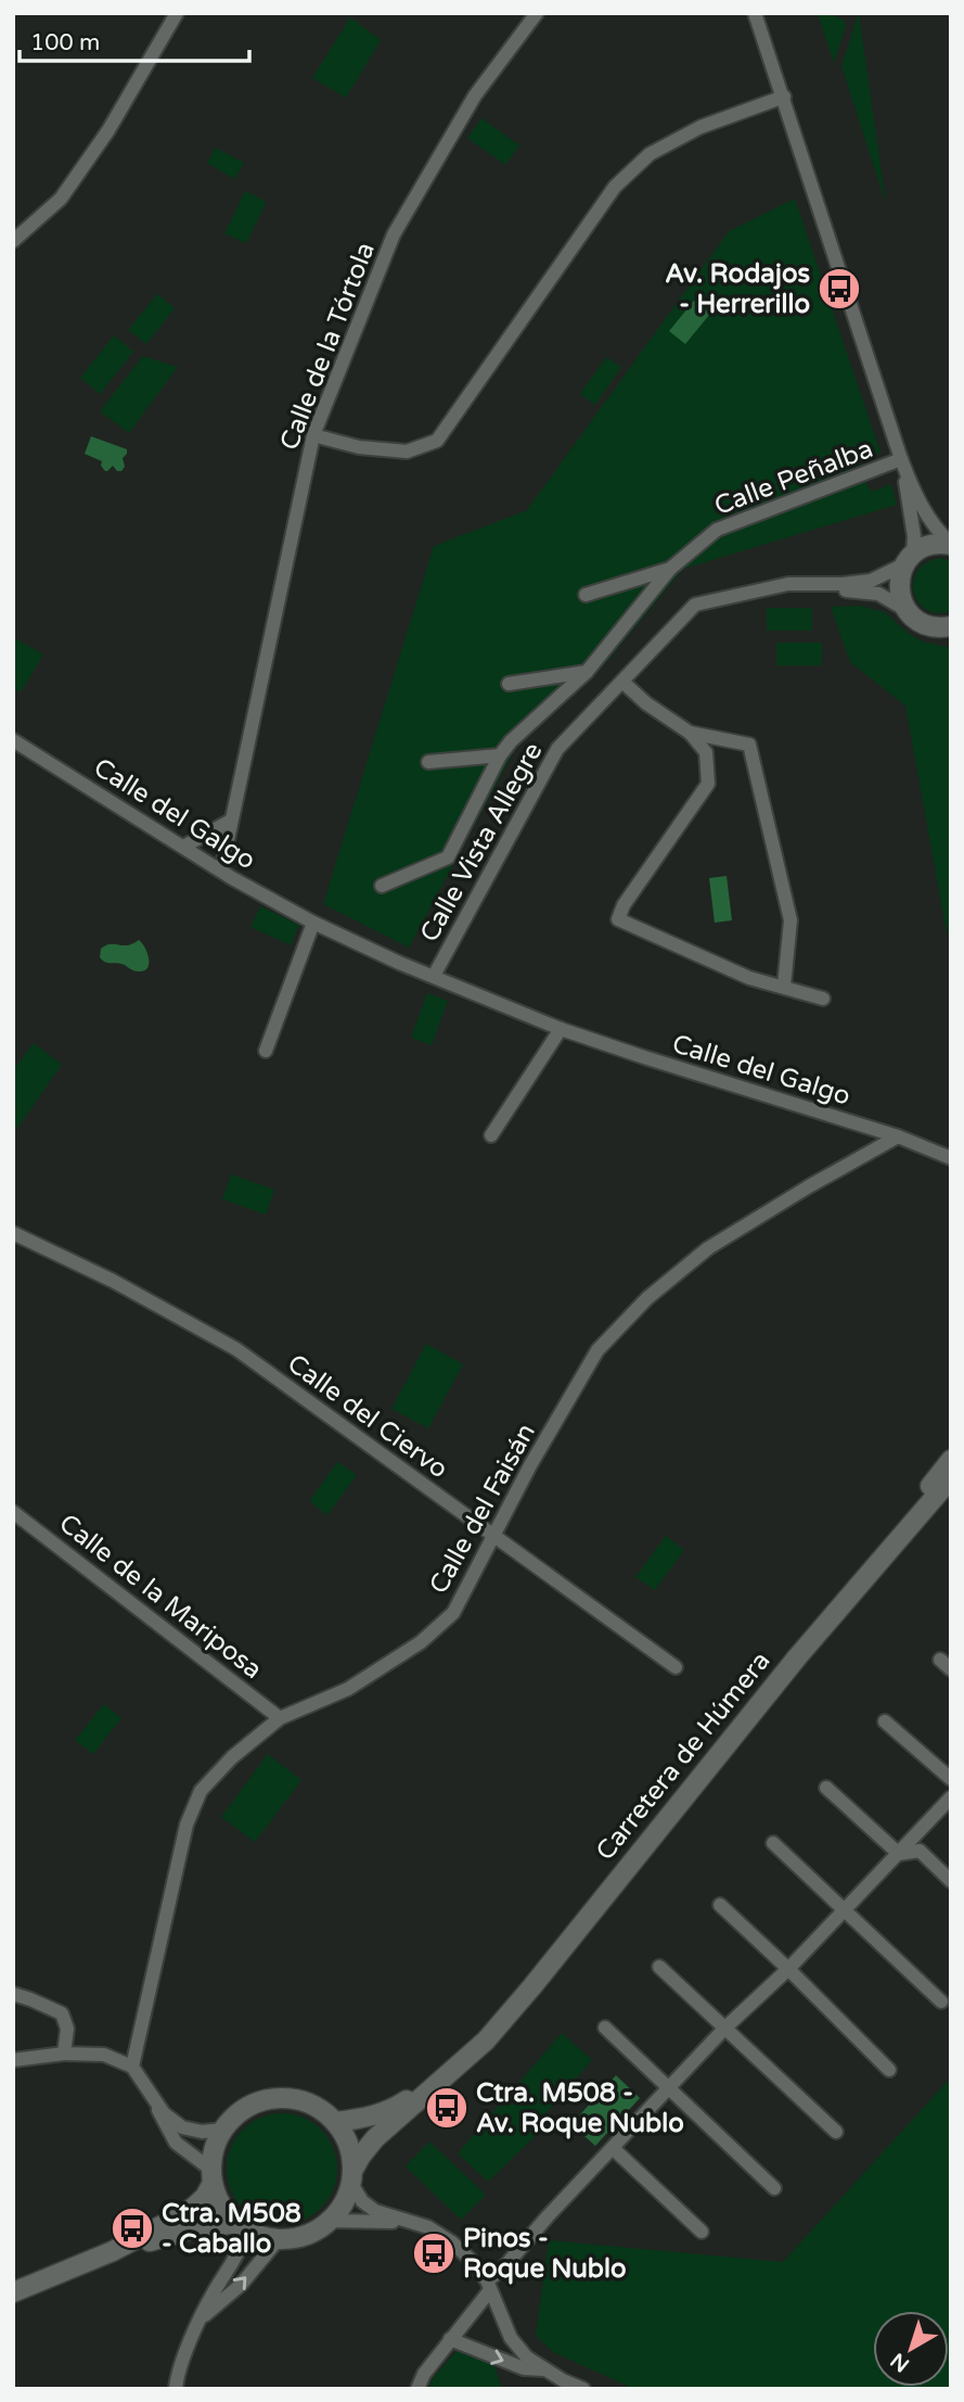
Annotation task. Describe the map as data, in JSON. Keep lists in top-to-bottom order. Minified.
{"streets":{"main road":["Carretera de Húmera"],"street":["Calle de la Tórtola","Calle Peñalba","Calle del Galgo","Calle Vista Allegre","Calle del Ciervo","Calle del Faisán","Calle de la Mariposa"]},"crossings":[["Calle de la Tórtola","Calle del Galgo"],["Calle del Galgo","Calle Vista Allegre"],["Calle del Galgo","Calle del Faisán"],["Calle del Ciervo","Calle del Faisán"],["Calle del Faisán","Calle de la Mariposa"]],"places":{"bus stop":["Av. Rodajos - Herrerillo","Ctra. M508 - Av. Roque Nublo","Ctra. M508 - Caballo","Pinos - Roque Nublo"]},"scale_bar":"100 m","north":"bottom left"}
